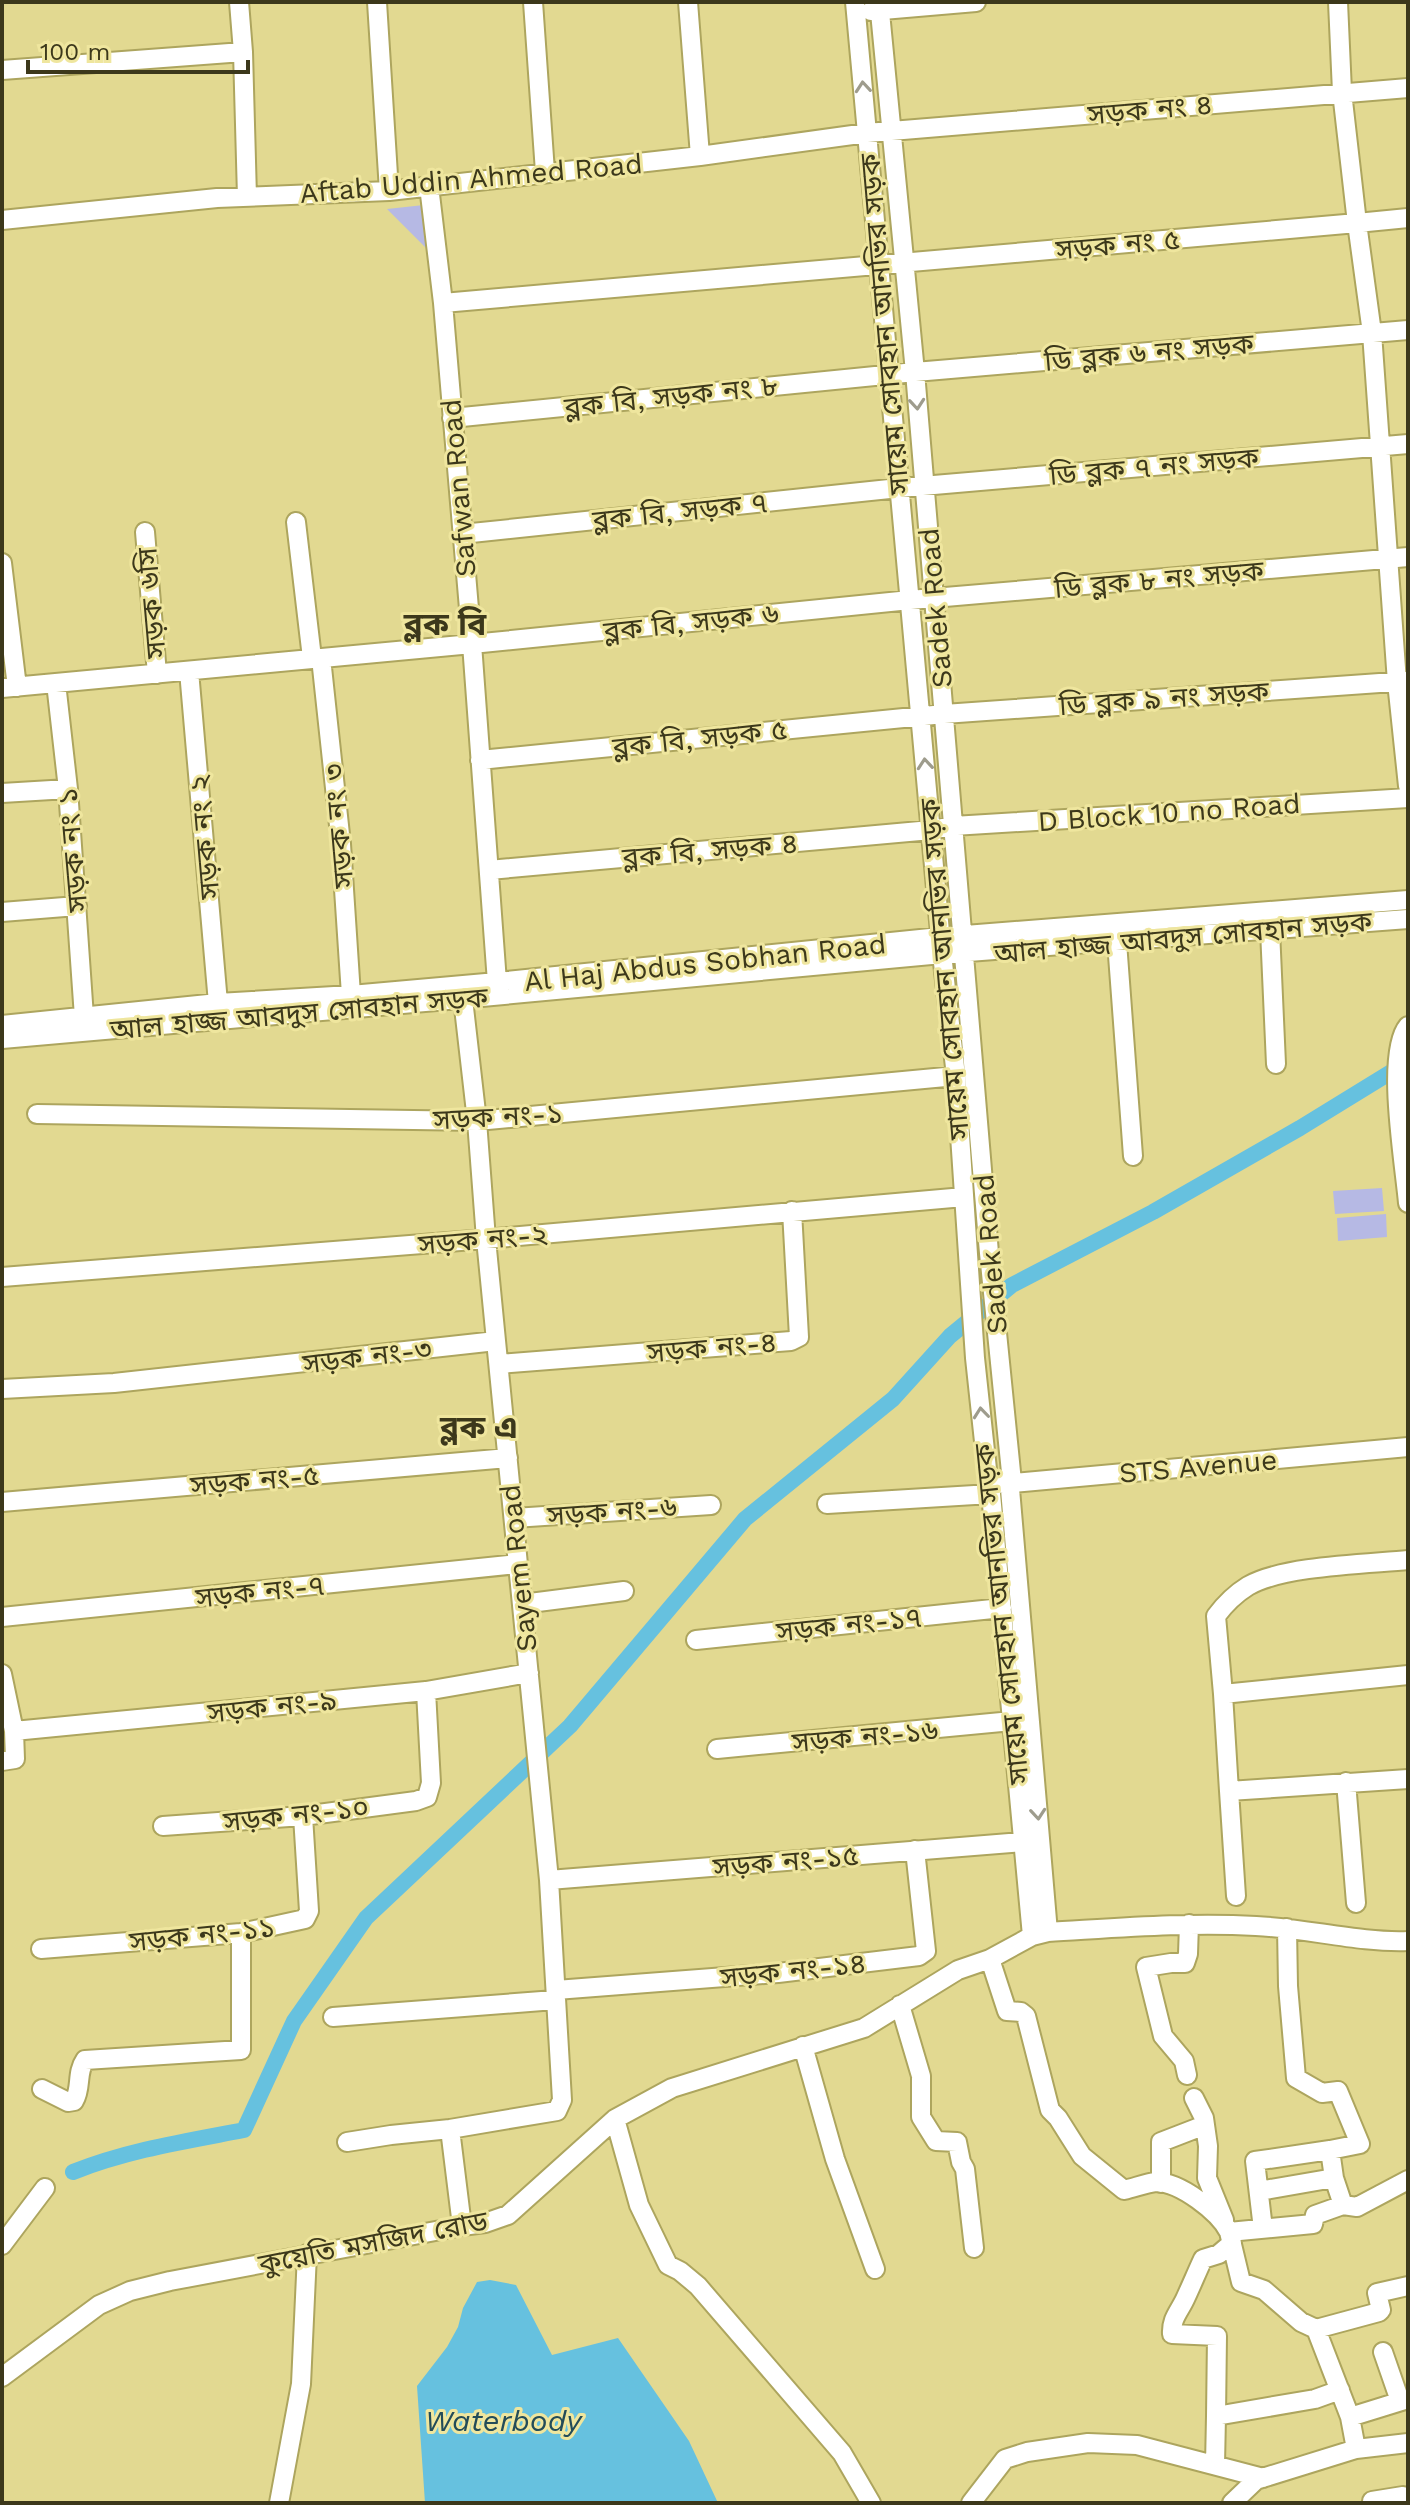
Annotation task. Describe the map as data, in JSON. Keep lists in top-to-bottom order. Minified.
{"streets":{"street":["সড়ক নং ৪","Aftab Uddin Ahmed Road","সড়ক নং ৫","সায়েম সোবহান আনভির সড়ক","ডি ব্লক ৬ নং সড়ক","ব্লক বি, সড়ক নং ৮","ডি ব্লক ৭ নং সড়ক","Safwan Road","ব্লক বি, সড়ক ৭","ডি ব্লক ৮ নং সড়ক","সড়ক ৬সি","Sadek Road","ব্লক বি, সড়ক ৬","ডি ব্লক ৯ নং সড়ক","ব্লক বি, সড়ক ৫","D Block 10 no Road","সড়ক নং ৩","সড়ক নং ২","সড়ক নং ১","ব্লক বি, সড়ক ৪","আল হাজ্জ আবদুস সোবহান সড়ক","Al Haj Abdus Sobhan Road","সড়ক নং-১","সড়ক নং-২","সড়ক নং-৪","সড়ক নং-৩","STS Avenue","সড়ক নং-৫","সড়ক নং-৬","Sayem Road","সড়ক নং-৭","সড়ক নং-১৭","সড়ক নং-৯","সড়ক নং-১৬","সড়ক নং-১০","সড়ক নং-১৫","সড়ক নং-১১","সড়ক নং-১৪","কুয়েতি মসজিদ রোড"]},"crossings":[["সড়ক নং ৪","Aftab Uddin Ahmed Road"],["সড়ক নং ৪","Sadek Road"],["Aftab Uddin Ahmed Road","সায়েম সোবহান আনভির সড়ক"],["Aftab Uddin Ahmed Road","Safwan Road"],["Aftab Uddin Ahmed Road","Sadek Road"],["সড়ক নং ৫","সায়েম সোবহান আনভির সড়ক"],["সড়ক নং ৫","Safwan Road"],["সড়ক নং ৫","Sadek Road"],["সায়েম সোবহান আনভির সড়ক","ডি ব্লক ৬ নং সড়ক"],["সায়েম সোবহান আনভির সড়ক","ব্লক বি, সড়ক নং ৮"],["সায়েম সোবহান আনভির সড়ক","ডি ব্লক ৭ নং সড়ক"],["সায়েম সোবহান আনভির সড়ক","ব্লক বি, সড়ক ৭"],["সায়েম সোবহান আনভির সড়ক","ডি ব্লক ৮ নং সড়ক"],["সায়েম সোবহান আনভির সড়ক","Sadek Road"],["সায়েম সোবহান আনভির সড়ক","ব্লক বি, সড়ক ৬"],["সায়েম সোবহান আনভির সড়ক","ডি ব্লক ৯ নং সড়ক"],["সায়েম সোবহান আনভির সড়ক","ব্লক বি, সড়ক ৫"],["সায়েম সোবহান আনভির সড়ক","D Block 10 no Road"],["সায়েম সোবহান আনভির সড়ক","ব্লক বি, সড়ক ৪"],["সায়েম সোবহান আনভির সড়ক","আল হাজ্জ আবদুস সোবহান সড়ক"],["সায়েম সোবহান আনভির সড়ক","Al Haj Abdus Sobhan Road"],["সায়েম সোবহান আনভির সড়ক","সড়ক নং-১"],["সায়েম সোবহান আনভির সড়ক","সড়ক নং-২"],["সায়েম সোবহান আনভির সড়ক","STS Avenue"],["সায়েম সোবহান আনভির সড়ক","সড়ক নং-১৭"],["সায়েম সোবহান আনভির সড়ক","সড়ক নং-১৬"],["সায়েম সোবহান আনভির সড়ক","সড়ক নং-১৫"],["সায়েম সোবহান আনভির সড়ক","কুয়েতি মসজিদ রোড"],["ডি ব্লক ৬ নং সড়ক","ব্লক বি, সড়ক নং ৮"],["ডি ব্লক ৬ নং সড়ক","Sadek Road"],["ব্লক বি, সড়ক নং ৮","Safwan Road"],["ডি ব্লক ৭ নং সড়ক","ব্লক বি, সড়ক ৭"],["ডি ব্লক ৭ নং সড়ক","Sadek Road"],["Safwan Road","ব্লক বি, সড়ক ৭"],["Safwan Road","ব্লক বি, সড়ক ৬"],["Safwan Road","ব্লক বি, সড়ক ৫"],["Safwan Road","ব্লক বি, সড়ক ৪"],["Safwan Road","Al Haj Abdus Sobhan Road"],["ডি ব্লক ৮ নং সড়ক","Sadek Road"],["ডি ব্লক ৮ নং সড়ক","ব্লক বি, সড়ক ৬"],["সড়ক ৬সি","ব্লক বি, সড়ক ৬"],["Sadek Road","ডি ব্লক ৯ নং সড়ক"],["Sadek Road","D Block 10 no Road"],["Sadek Road","আল হাজ্জ আবদুস সোবহান সড়ক"],["Sadek Road","Al Haj Abdus Sobhan Road"],["Sadek Road","STS Avenue"],["Sadek Road","কুয়েতি মসজিদ রোড"],["ব্লক বি, সড়ক ৬","সড়ক নং ৩"],["ব্লক বি, সড়ক ৬","সড়ক নং ২"],["ব্লক বি, সড়ক ৬","সড়ক নং ১"],["ডি ব্লক ৯ নং সড়ক","ব্লক বি, সড়ক ৫"],["D Block 10 no Road","ব্লক বি, সড়ক ৪"],["সড়ক নং ৩","Al Haj Abdus Sobhan Road"],["সড়ক নং ২","Al Haj Abdus Sobhan Road"],["সড়ক নং ১","Al Haj Abdus Sobhan Road"],["আল হাজ্জ আবদুস সোবহান সড়ক","Al Haj Abdus Sobhan Road"],["আল হাজ্জ আবদুস সোবহান সড়ক","Sayem Road"],["সড়ক নং-১","Sayem Road"],["সড়ক নং-২","সড়ক নং-৪"],["সড়ক নং-২","Sayem Road"],["সড়ক নং-৪","Sayem Road"],["সড়ক নং-৩","Sayem Road"],["সড়ক নং-৫","Sayem Road"],["সড়ক নং-৬","Sayem Road"],["Sayem Road","সড়ক নং-৭"],["Sayem Road","সড়ক নং-৯"],["Sayem Road","সড়ক নং-১৫"],["Sayem Road","সড়ক নং-১৪"],["সড়ক নং-৯","সড়ক নং-১০"],["সড়ক নং-১০","সড়ক নং-১১"],["সড়ক নং-১৫","সড়ক নং-১৪"]],"districts":["ব্লক বি","ব্লক এ"],"water":["Waterbody"],"scale_bar":"100 m"}
